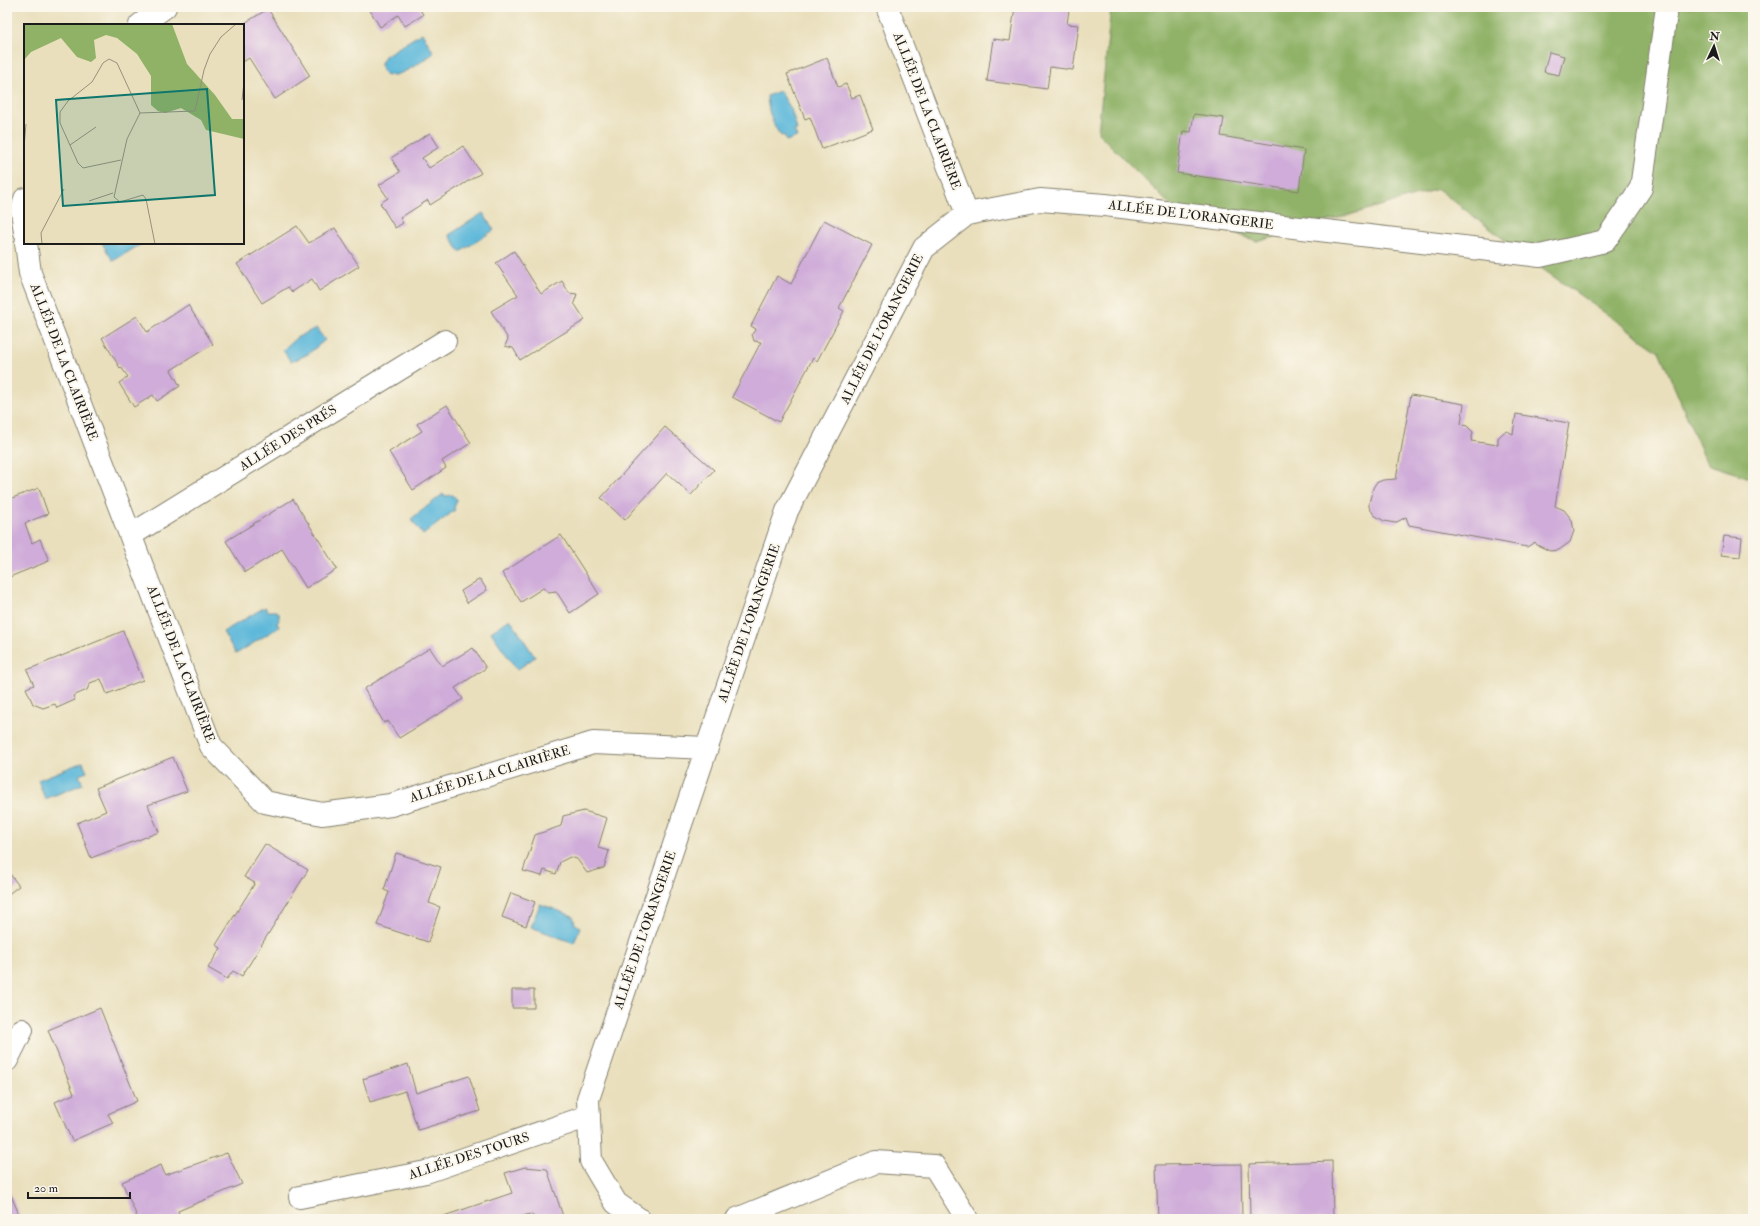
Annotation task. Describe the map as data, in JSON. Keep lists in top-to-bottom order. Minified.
{"streets":{"street":["ALLÉE DE LA CLAIRIÈRE","ALLÉE DE L'ORANGERIE","ALLÉE DES PRÉS","ALLÉE DES TOURS"]},"crossings":[["ALLÉE DE LA CLAIRIÈRE","ALLÉE DE L'ORANGERIE"],["ALLÉE DE LA CLAIRIÈRE","ALLÉE DES PRÉS"],["ALLÉE DE L'ORANGERIE","ALLÉE DES TOURS"]],"scale_bar":"20 m","north":"top"}
